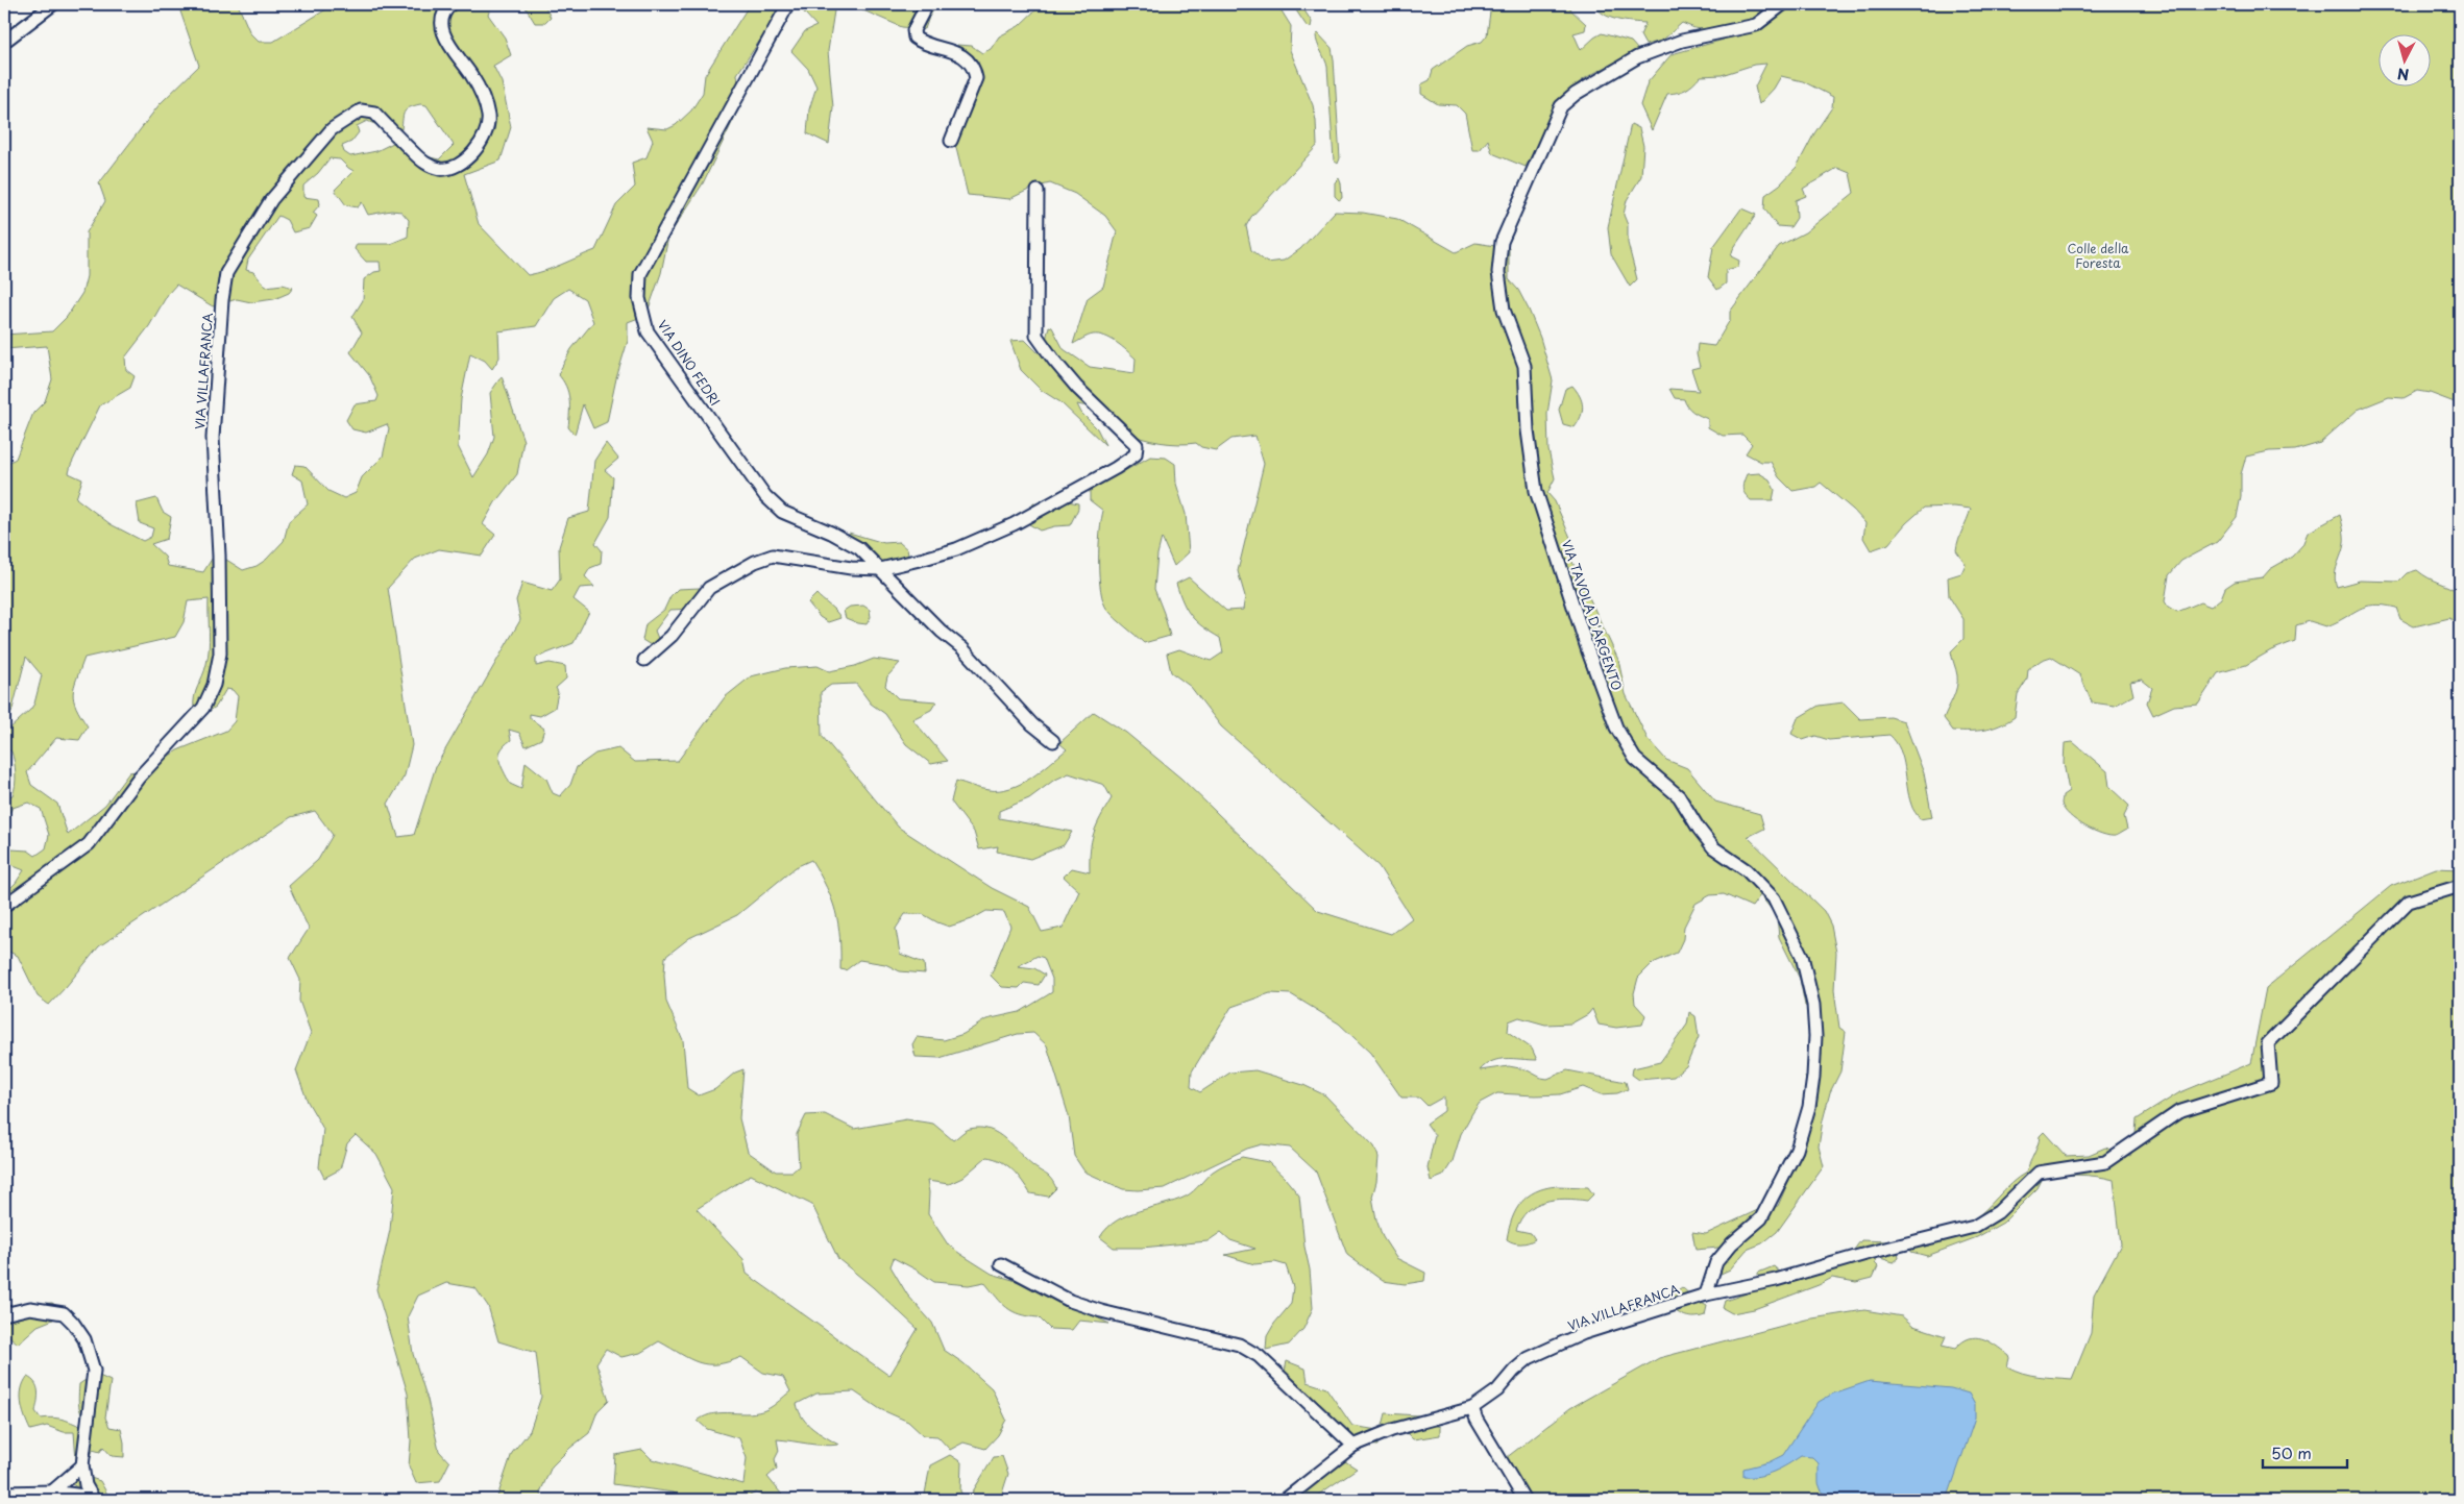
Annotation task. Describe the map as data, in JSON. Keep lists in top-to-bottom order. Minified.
{"streets":{"street":["VIA DINO FEDRI","VIA VILLAFRANCA","VIA TAVOLA D'ARGENTO"]},"crossings":[["VIA VILLAFRANCA","VIA TAVOLA D'ARGENTO"]],"parks":["Colle della Foresta"],"scale_bar":"50 m","north":"bottom"}
